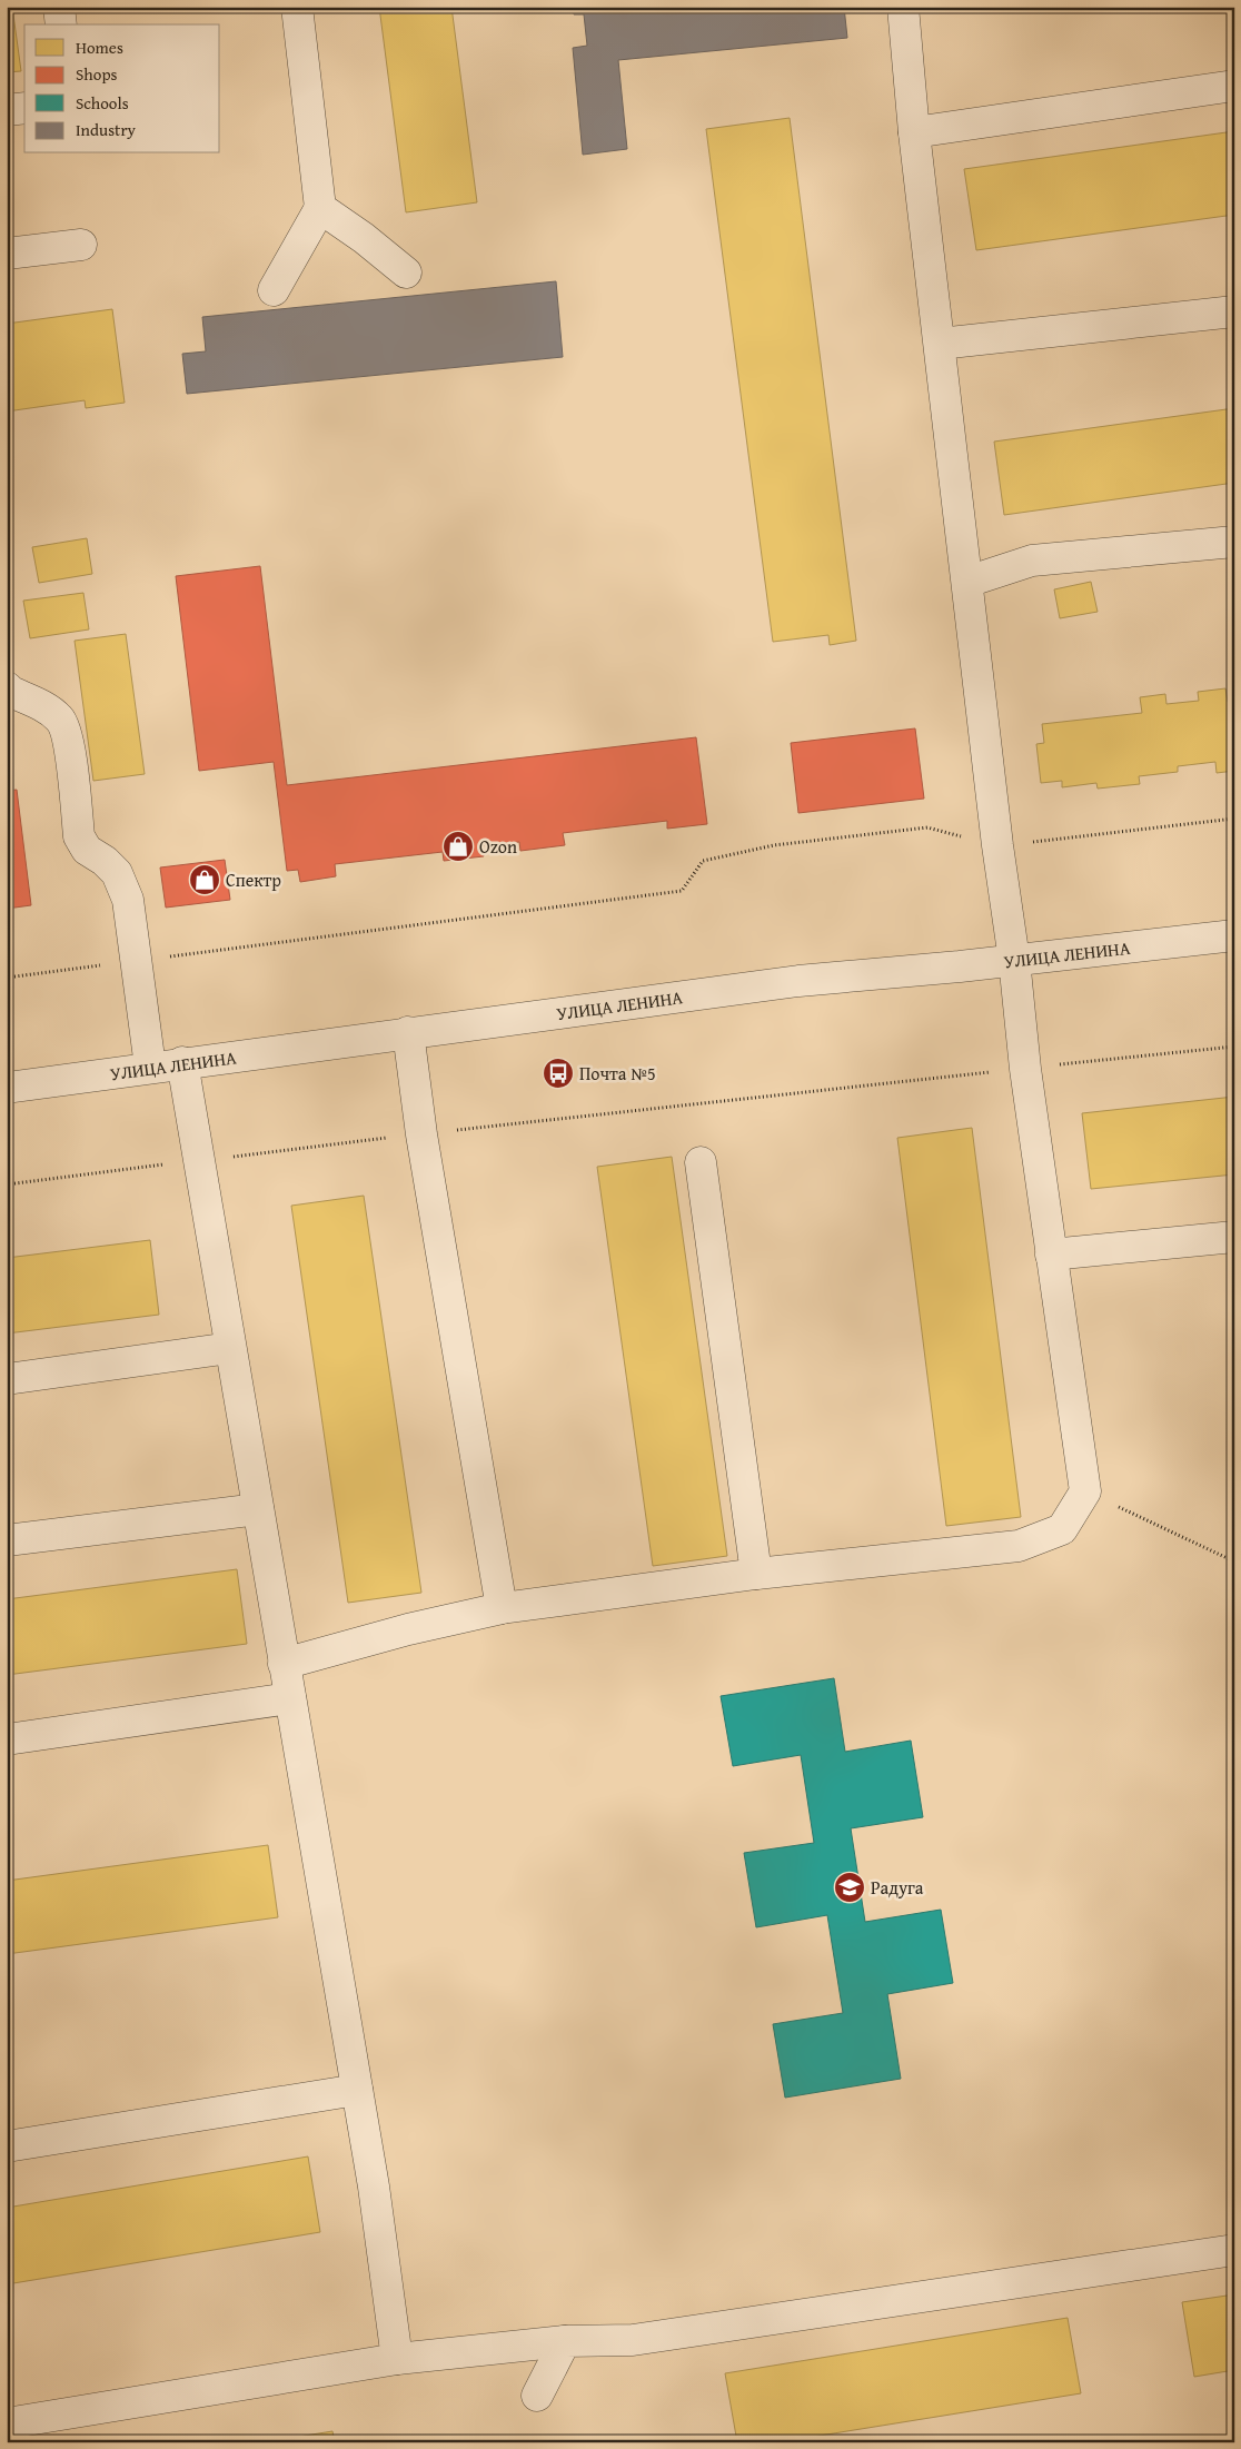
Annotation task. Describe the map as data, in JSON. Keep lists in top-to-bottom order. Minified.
{"streets":{"street":["УЛИЦА ЛЕНИНА"]},"places":{"shop":["Ozon","Спектр"],"bus stop":["Почта №5"],"school or university":["Радуга"]},"legend":["Homes","Shops","Schools","Industry"]}
